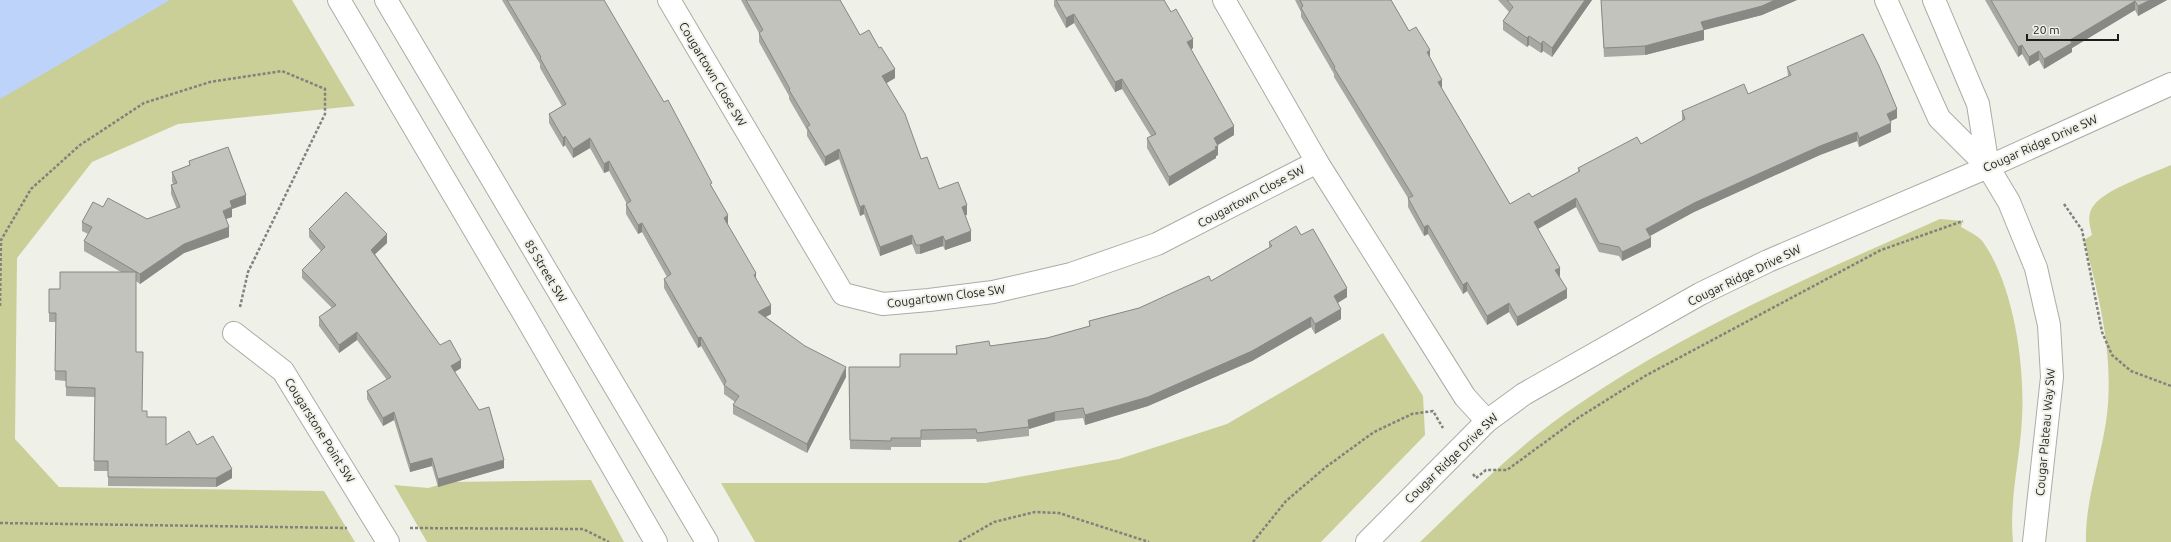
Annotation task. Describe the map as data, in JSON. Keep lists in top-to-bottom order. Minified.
{"streets":{"street":["Cougartown Close SW","Cougar Ridge Drive SW","85 Street SW","Cougarstone Point SW","Cougar Plateau Way SW"]},"crossings":[["Cougartown Close SW","Cougar Ridge Drive SW"],["Cougar Ridge Drive SW","Cougar Plateau Way SW"]],"scale_bar":"20 m"}
